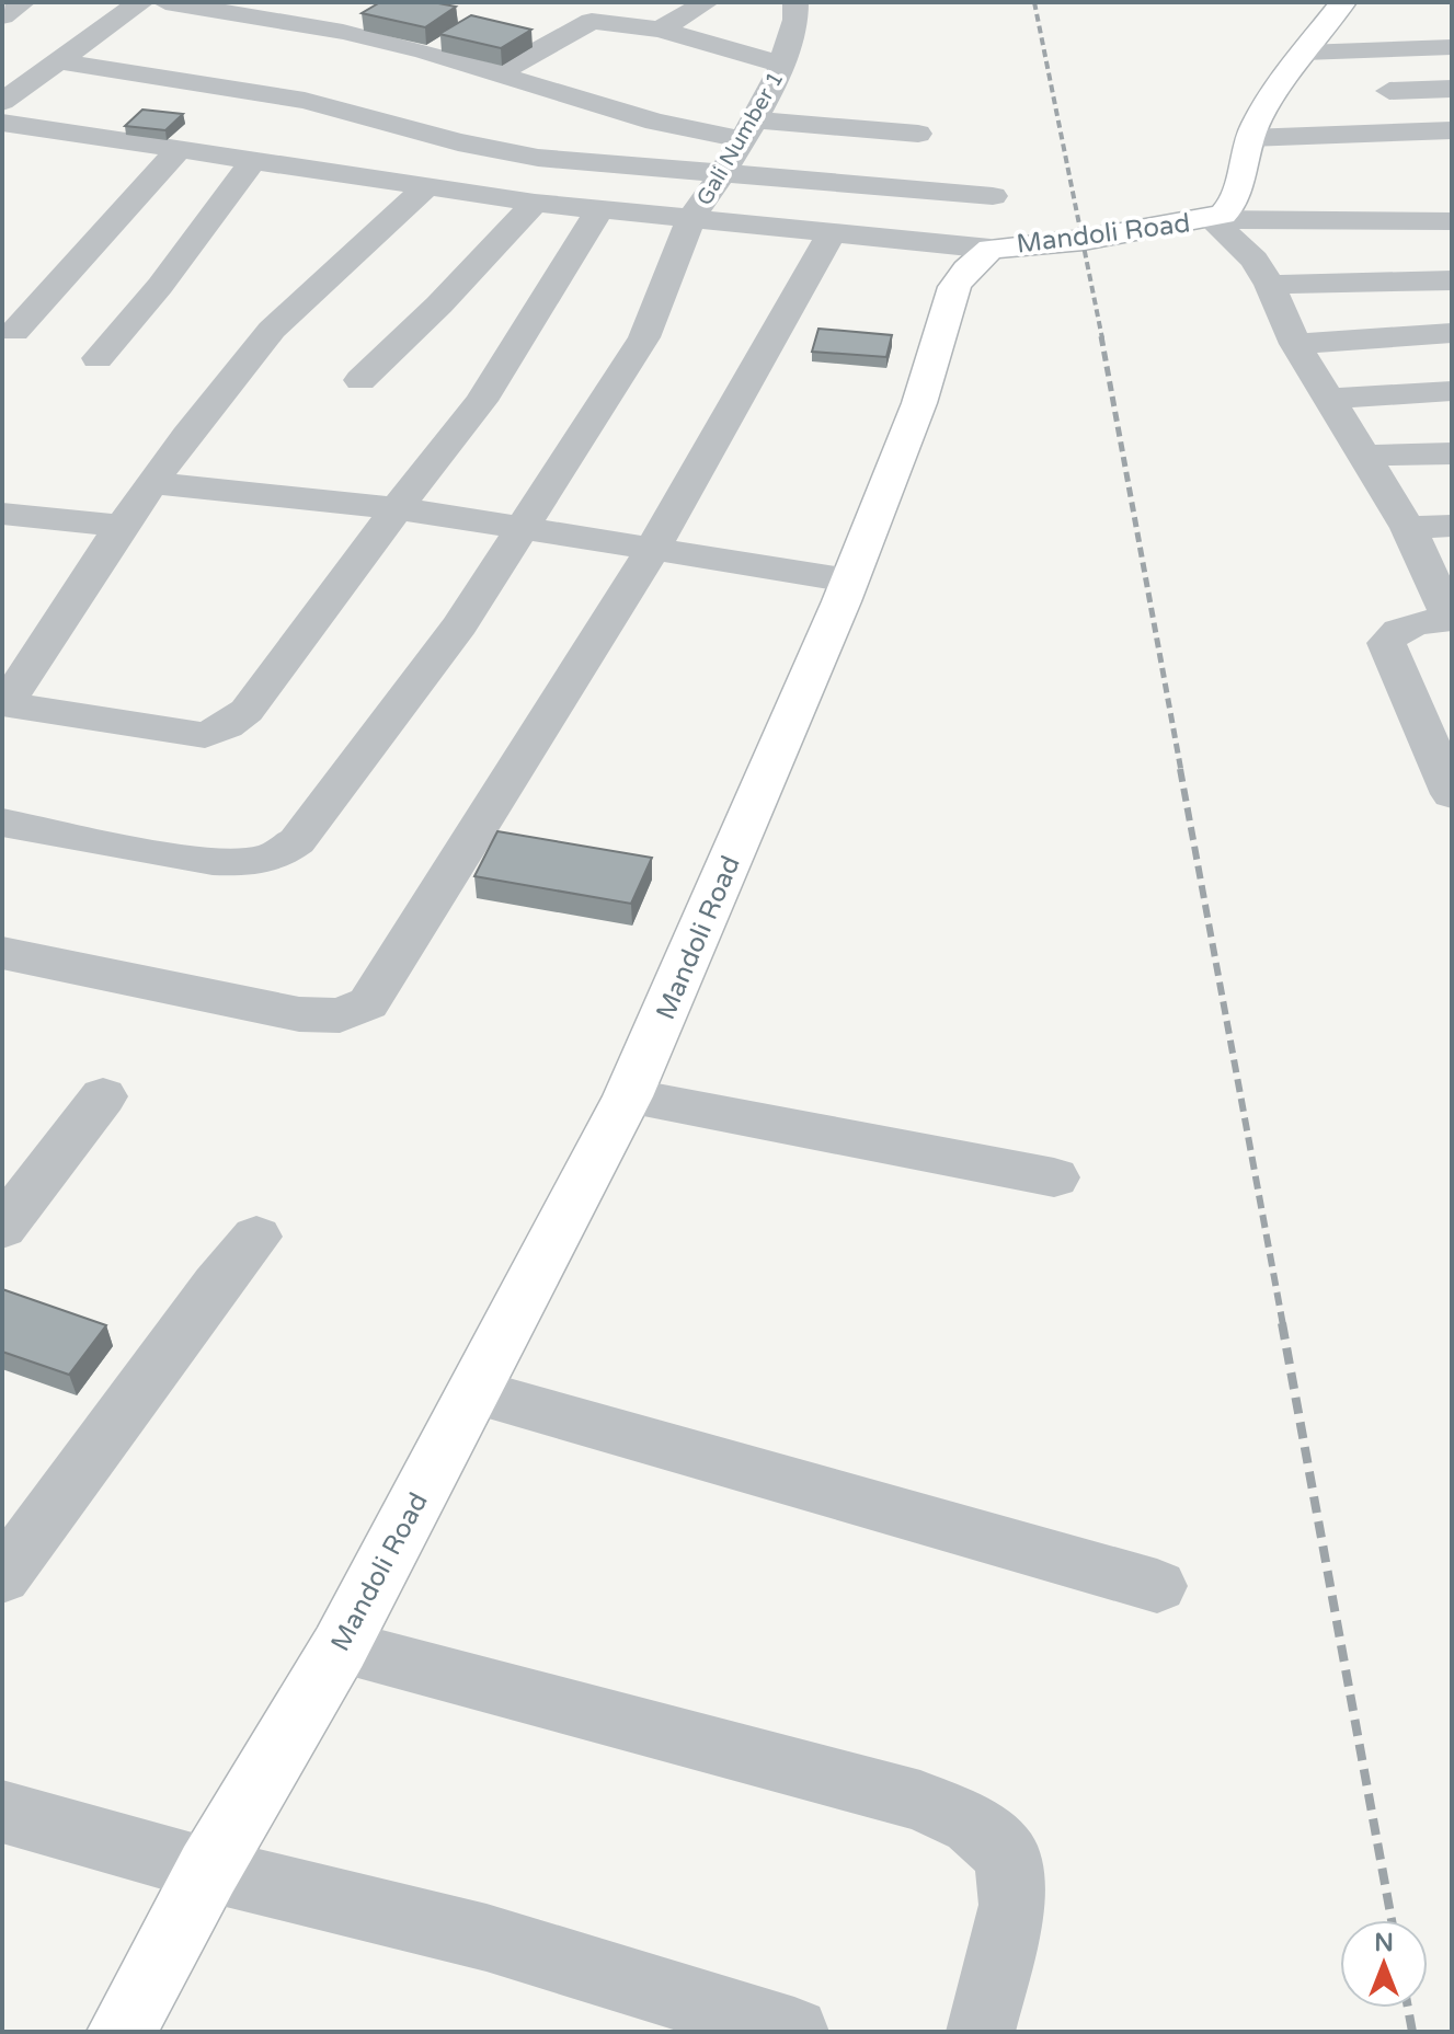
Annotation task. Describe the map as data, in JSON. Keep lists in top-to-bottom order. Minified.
{"streets":{"street":["Gali Number 1","Mandoli Road"]},"north":"top"}
